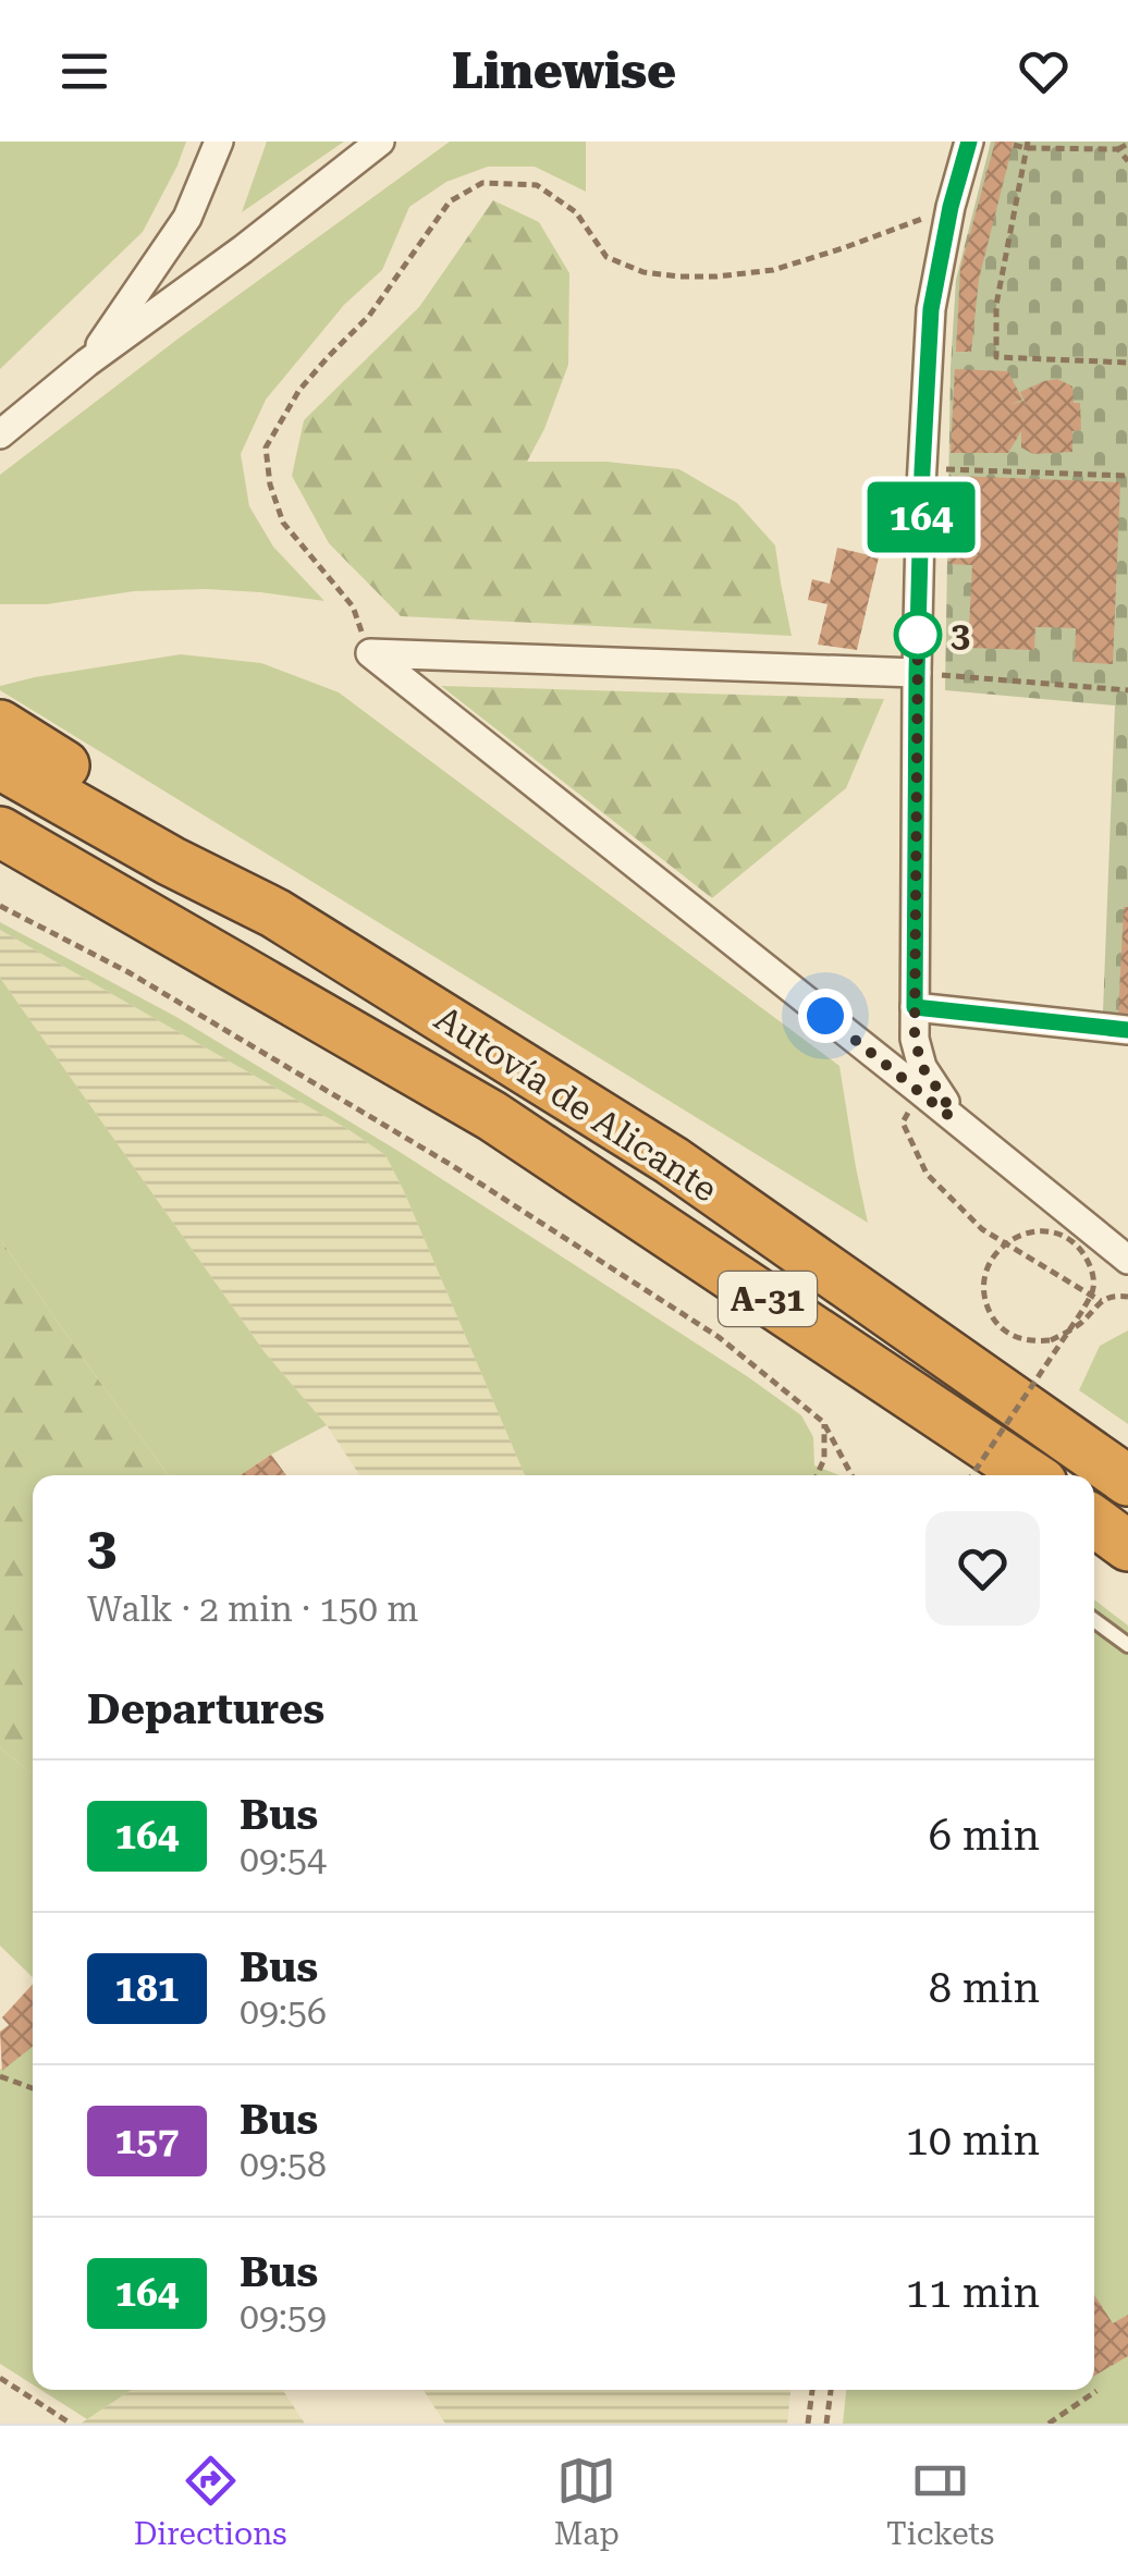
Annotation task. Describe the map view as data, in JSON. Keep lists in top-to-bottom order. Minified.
{"streets":{"highway":["Autovía de Alicante","A-31"]},"places":["3"],"lines":["bus line 164"],"page":{"header":"Linewise","on_map":"164","heading":[["3","Walk · 2 min · 150 m"],"Departures"],"list":[{"mark":"164","name":"Bus","note":"09:54","value":"6 min"},{"mark":"181","name":"Bus","note":"09:56","value":"8 min"},{"mark":"157","name":"Bus","note":"09:58","value":"10 min"},{"mark":"164","name":"Bus","note":"09:59","value":"11 min"}],"tabs":["Directions","Map","Tickets"]}}
